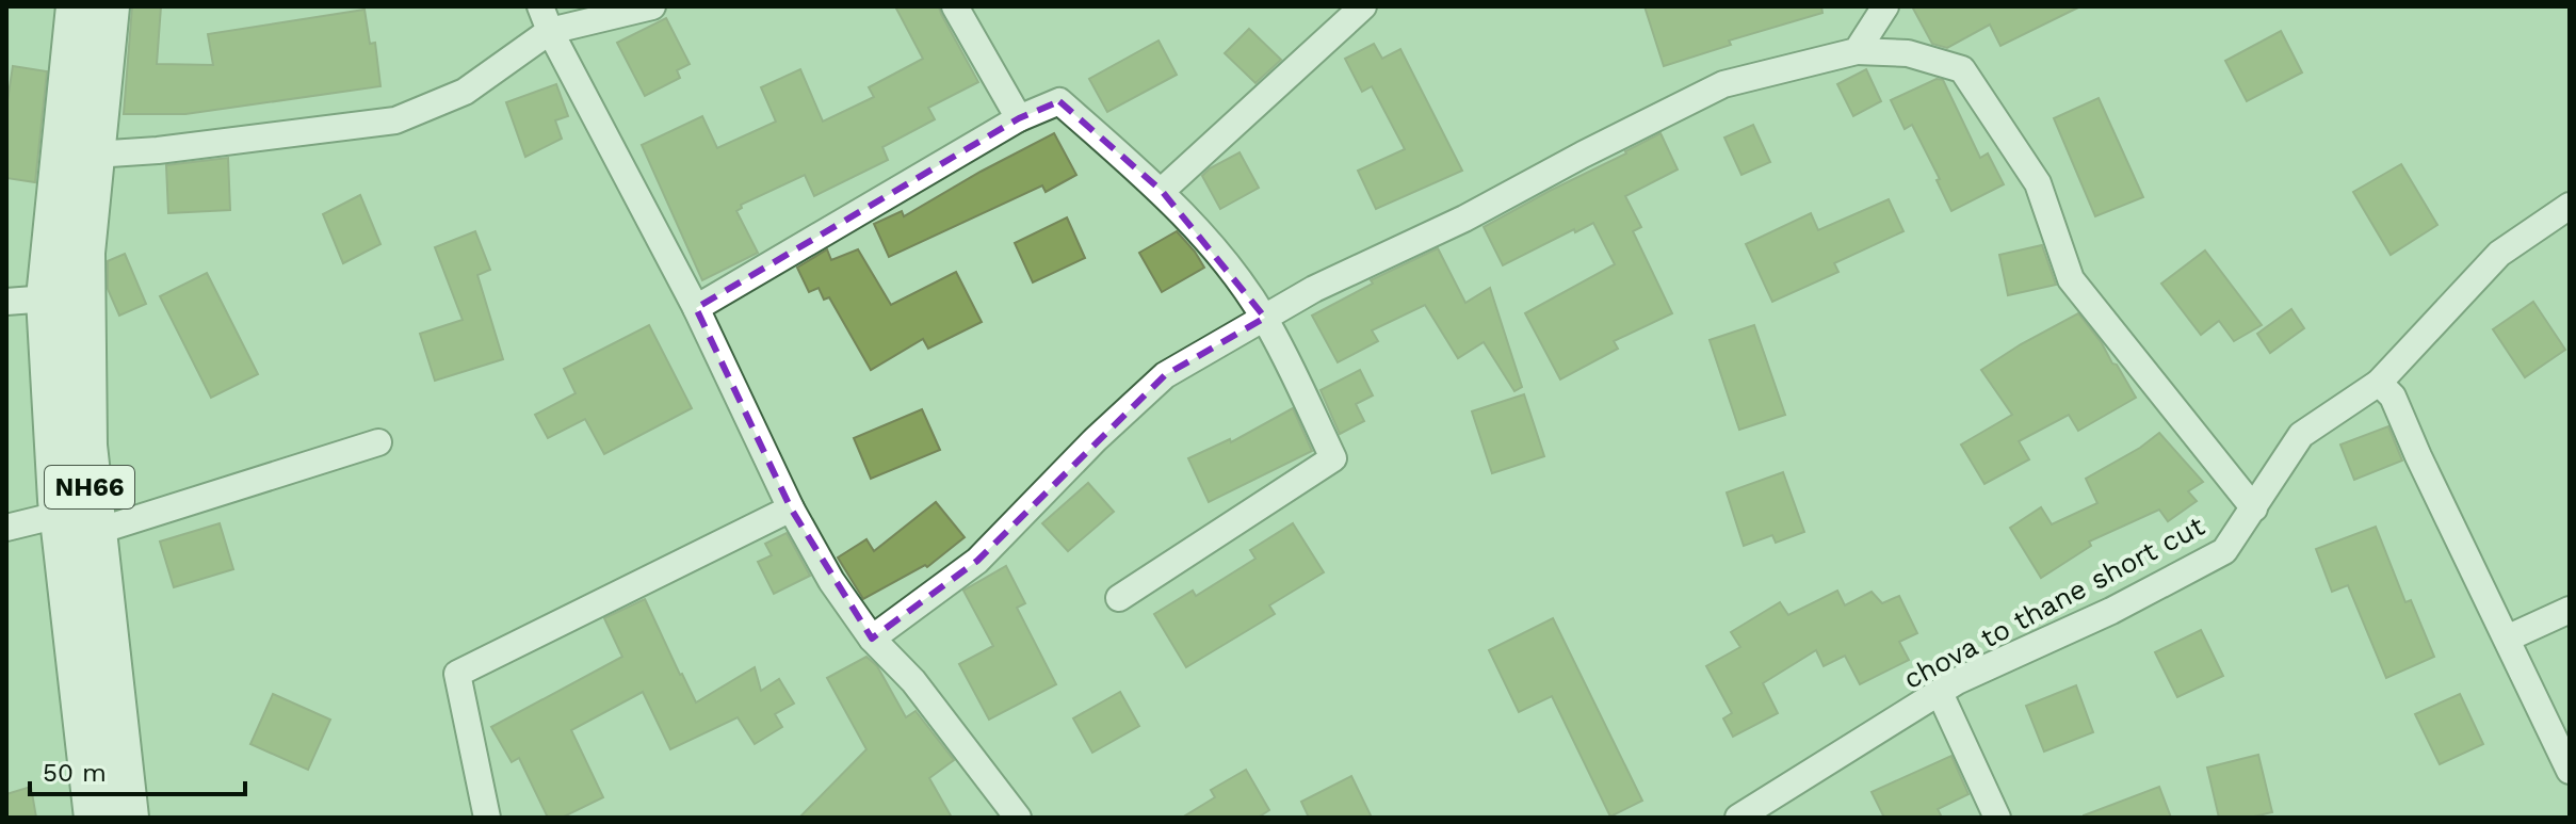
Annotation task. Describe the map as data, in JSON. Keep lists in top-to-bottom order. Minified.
{"streets":{"highway":["NH66"],"street":["chova to thane short cut"]},"scale_bar":"50 m"}
